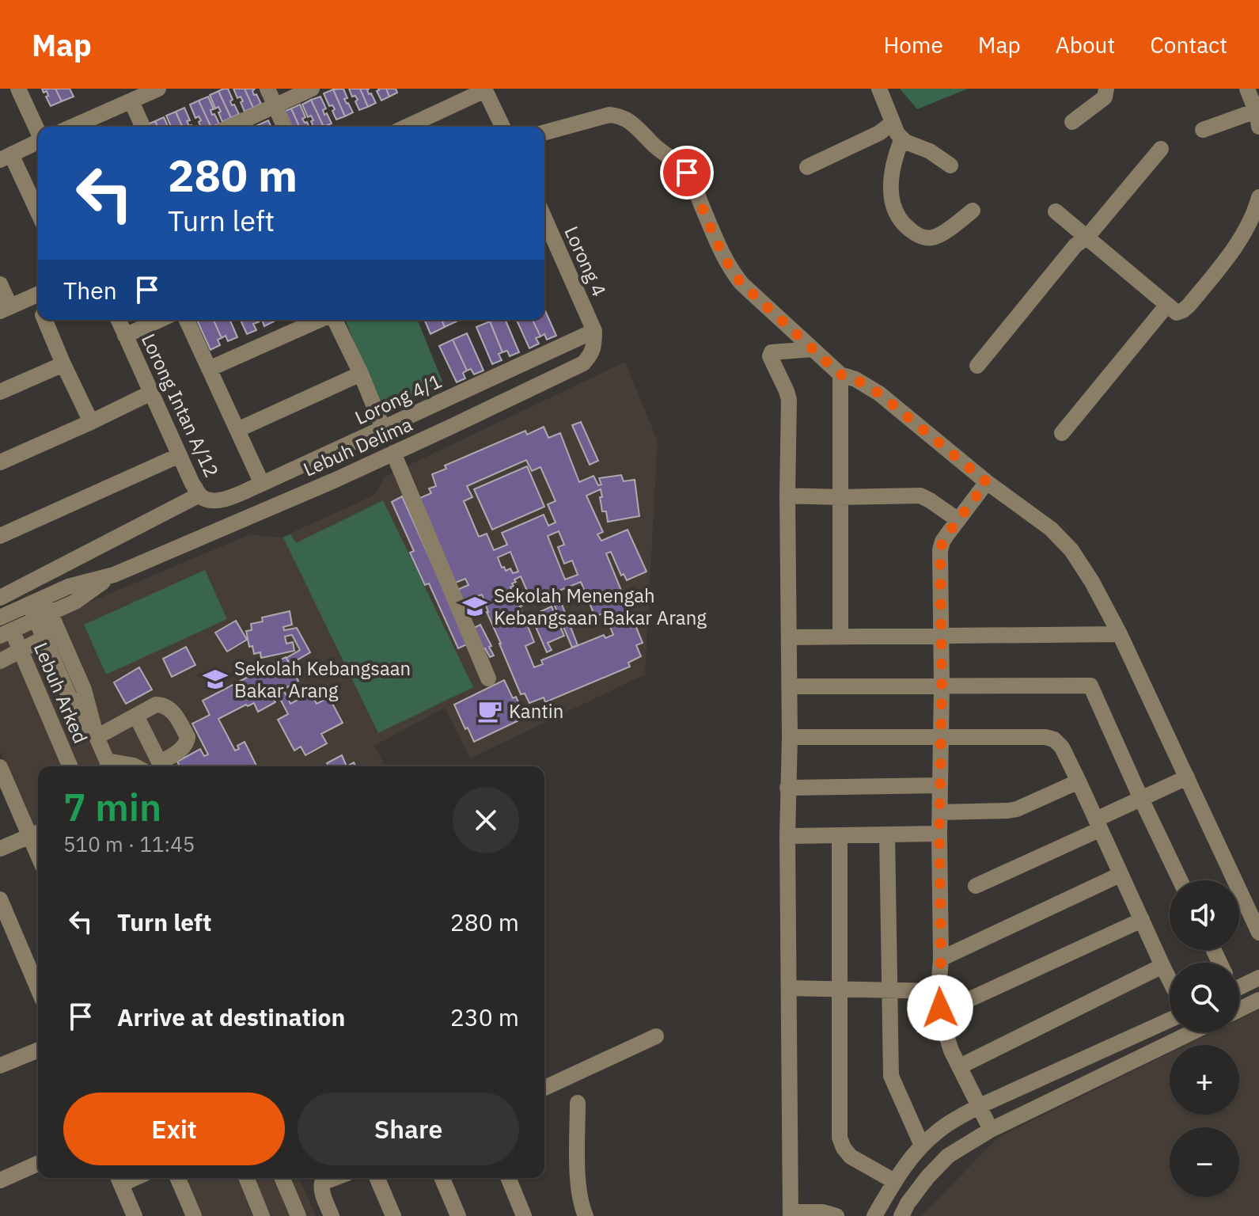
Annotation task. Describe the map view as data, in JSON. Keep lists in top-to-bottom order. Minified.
{"streets":{"street":["Lorong 4","Lorong 4/1","Lorong Intan A/12","Lebuh Delima","Lebuh Arked"]},"crossings":[["Lorong 4","Lorong 4/1"],["Lorong 4","Lebuh Delima"],["Lorong 4/1","Lorong Intan A/12"],["Lorong 4/1","Lebuh Delima"],["Lebuh Delima","Lebuh Arked"]],"places":{"school or university":["Sekolah Menengah Kebangsaan Bakar Arang","Sekolah Kebangsaan Bakar Arang"],"cafe":["Kantin"]},"page":{"header":"Map","nav":["Home","Map","About","Contact"],"turn":["280 m","Turn left"],"then":"Then","heading":["7 min","510 m · 11:45"],"list":[{"name":"Turn left","value":"280 m"},{"name":"Arrive at destination","value":"230 m"}],"map_buttons":["+","−"],"buttons":["Exit","Share"]}}
